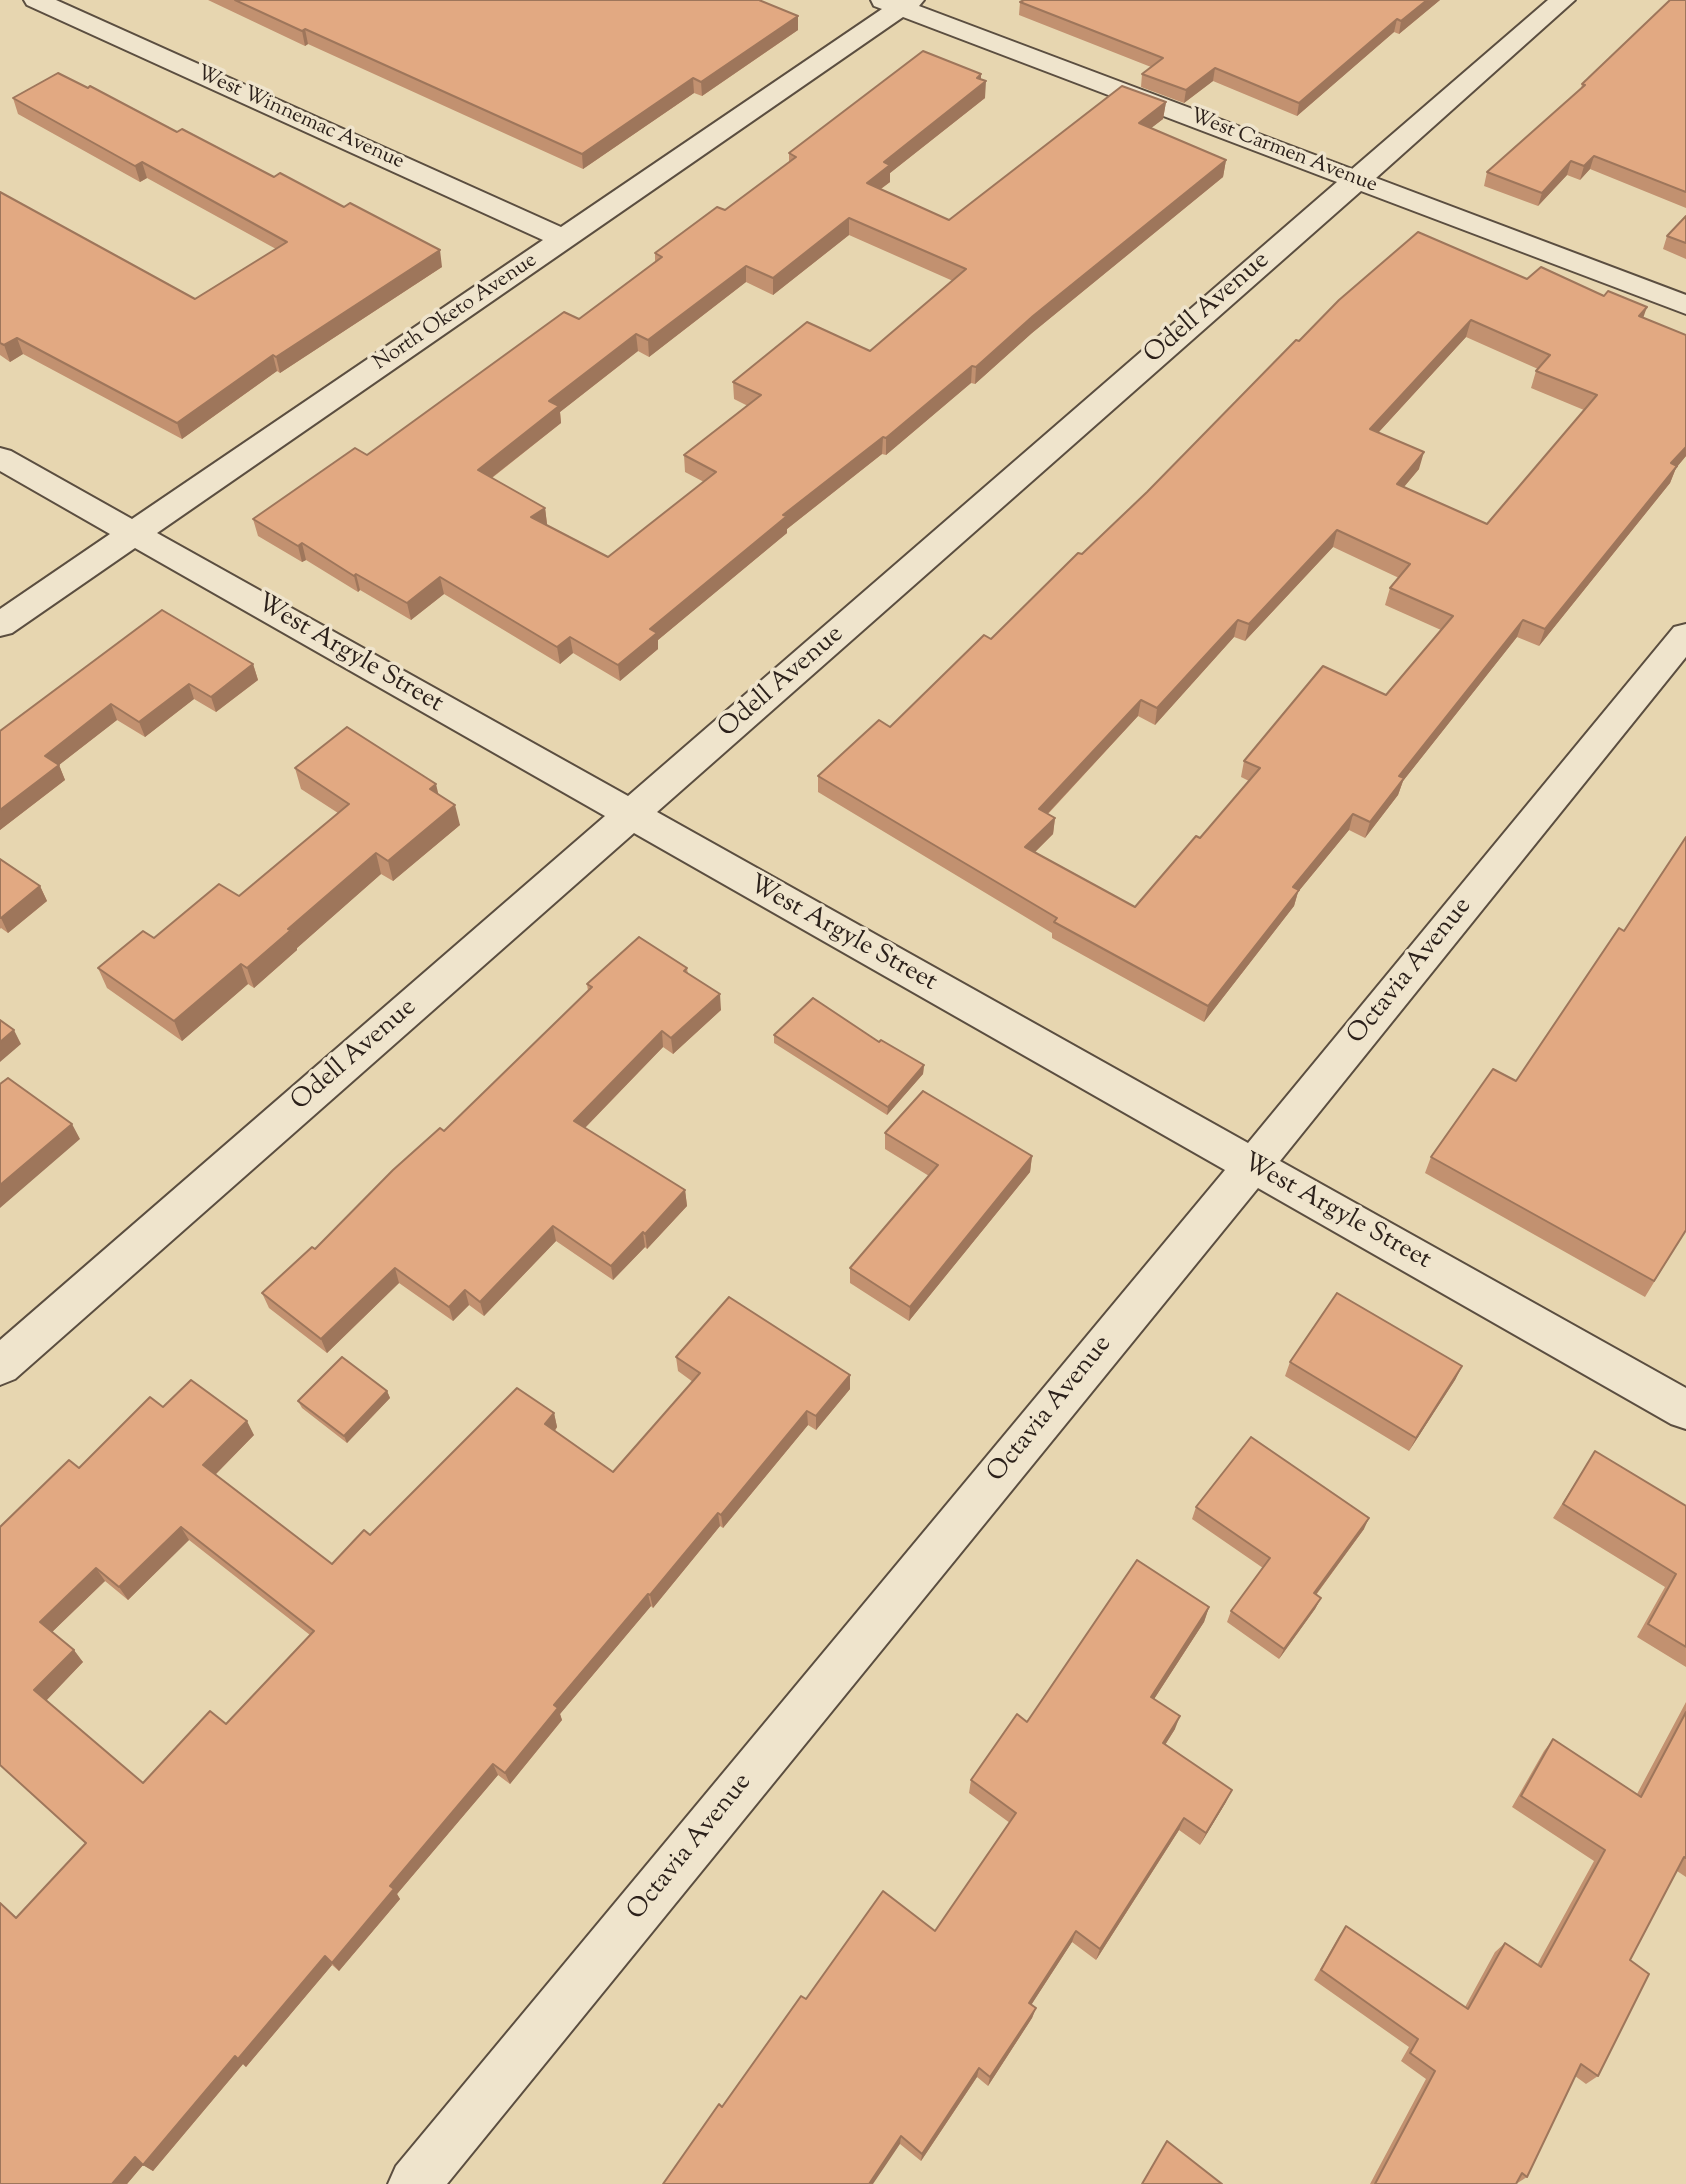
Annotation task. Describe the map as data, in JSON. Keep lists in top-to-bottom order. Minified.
{"streets":{"street":["West Winnemac Avenue","West Carmen Avenue","Odell Avenue","North Oketo Avenue","West Argyle Street","Octavia Avenue"]},"crossings":[["West Winnemac Avenue","North Oketo Avenue"],["West Carmen Avenue","Odell Avenue"],["West Carmen Avenue","North Oketo Avenue"],["Odell Avenue","West Argyle Street"],["North Oketo Avenue","West Argyle Street"],["West Argyle Street","Octavia Avenue"]]}
